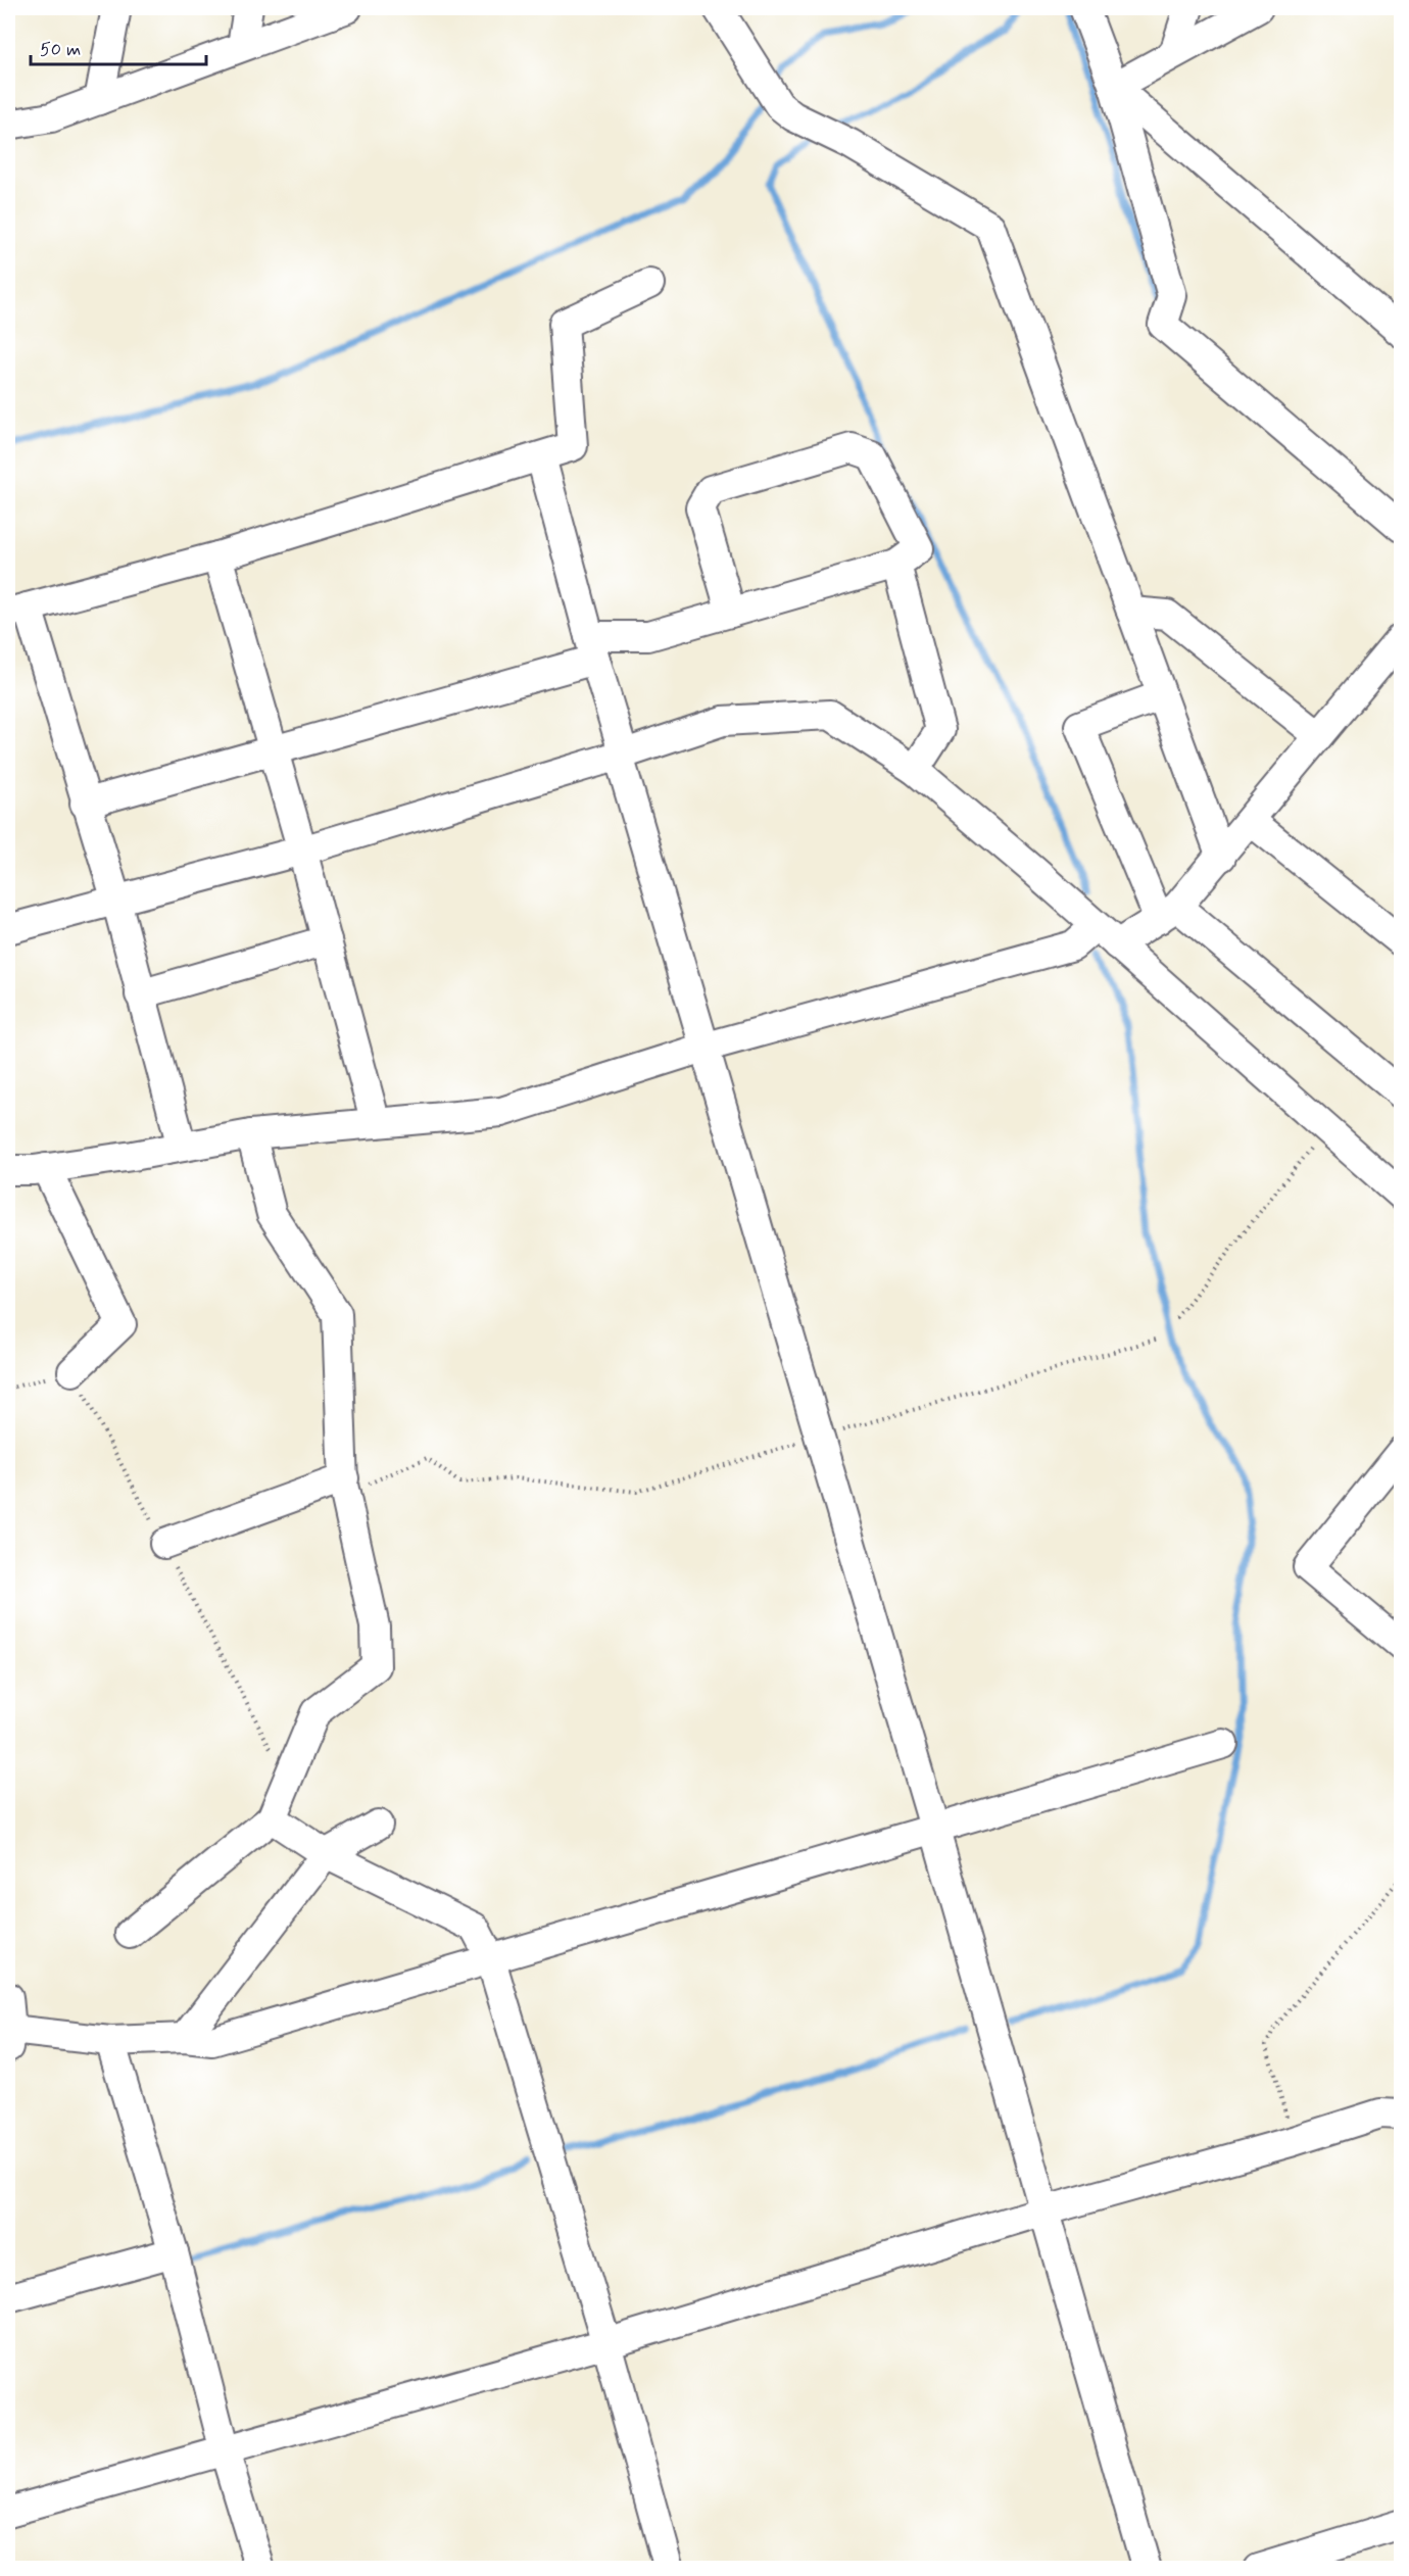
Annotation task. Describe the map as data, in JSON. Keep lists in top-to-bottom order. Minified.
{"scale_bar":"50 m"}
